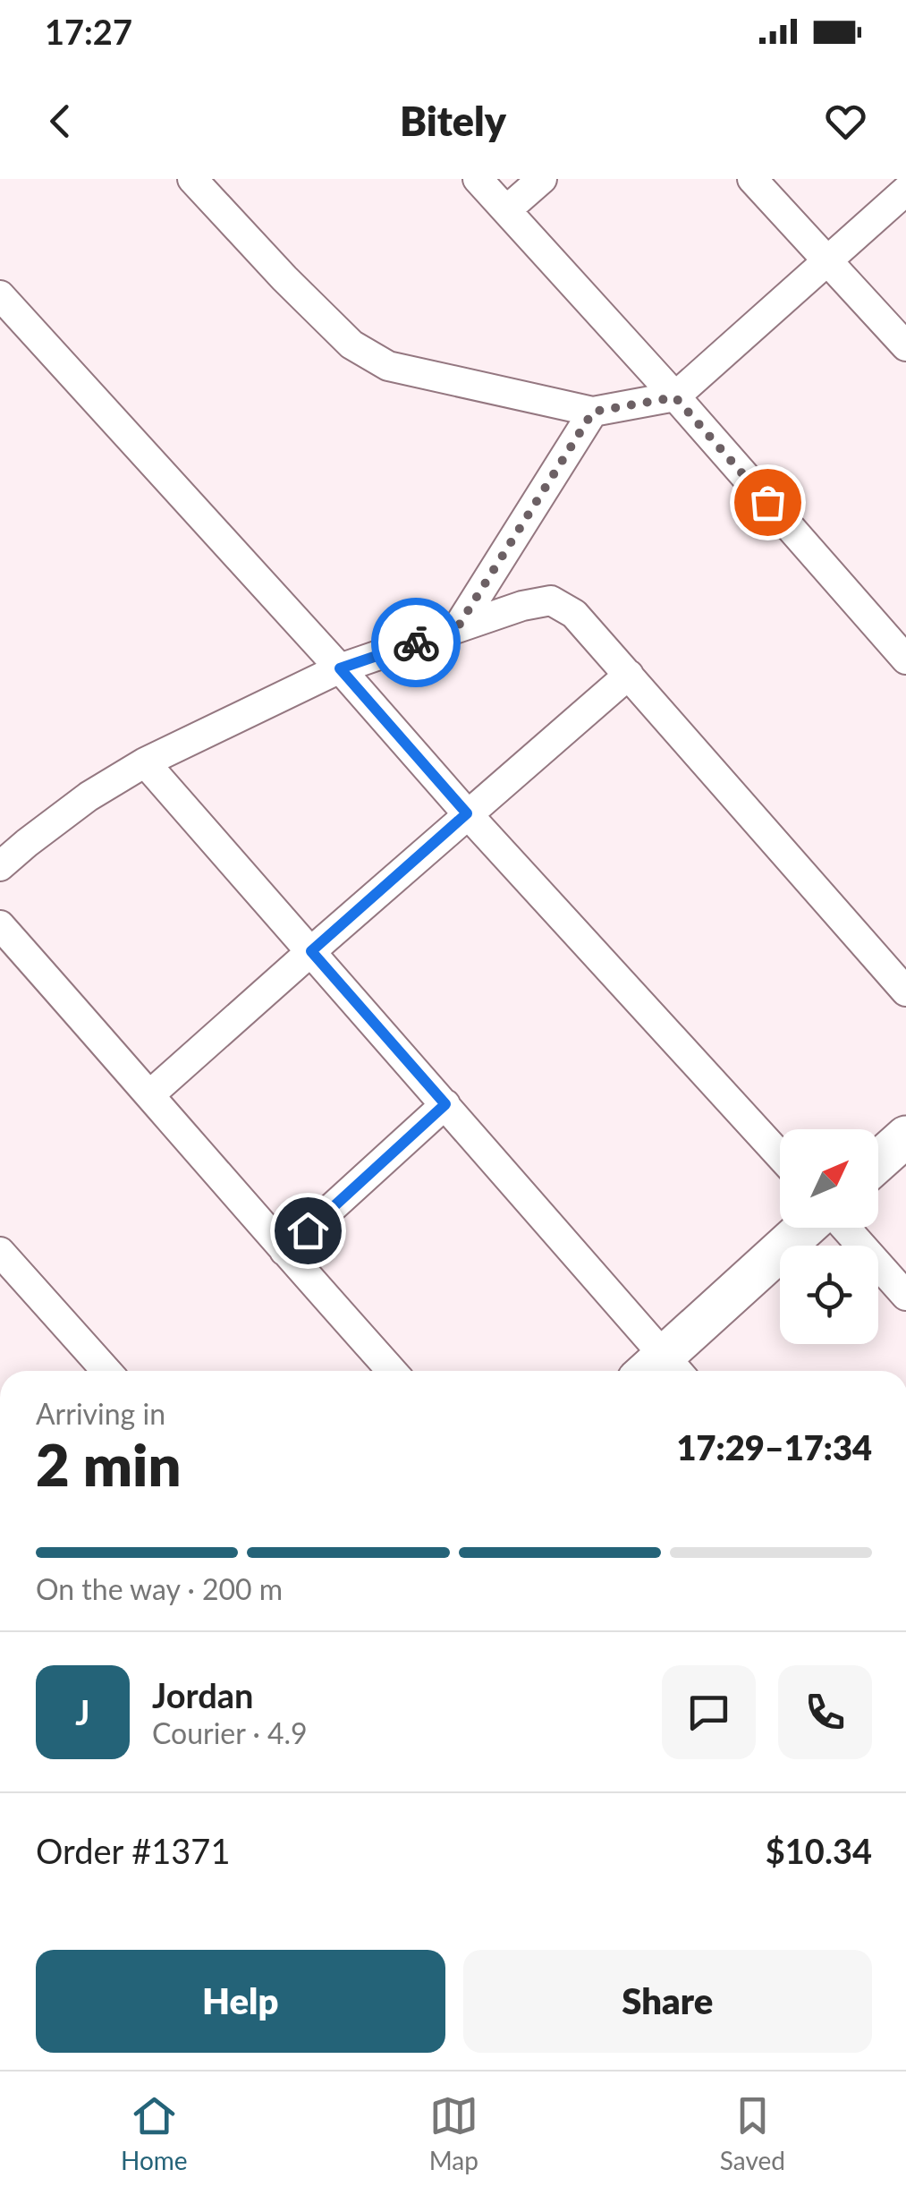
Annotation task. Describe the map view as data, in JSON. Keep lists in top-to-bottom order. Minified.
{"north":"top right","page":{"status":"17:27","header":"Bitely","heading":["2 min","Arriving in","17:29–17:34"],"panel":["Jordan","Courier · 4.9","Order #1371","$10.34"],"bar":"On the way · 200 m","round":"J","buttons":["Help","Share"],"tabs":["Home","Map","Saved"]}}
